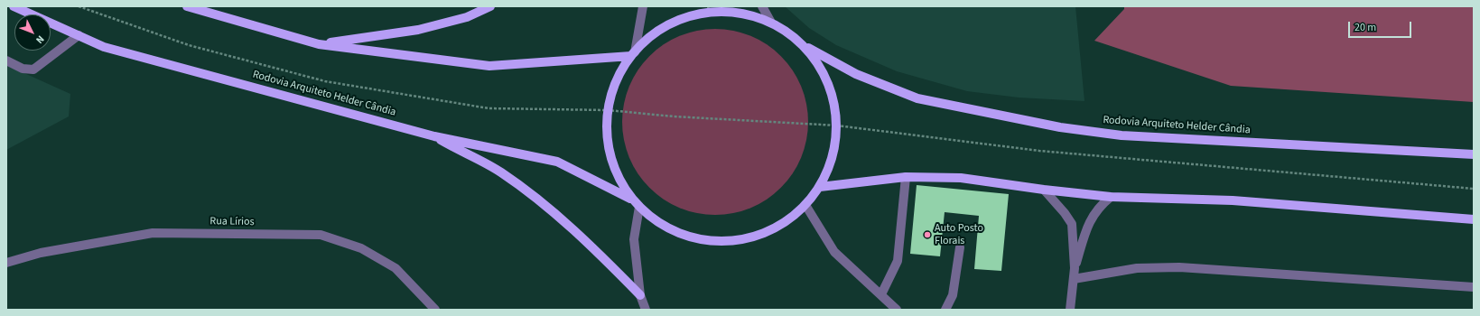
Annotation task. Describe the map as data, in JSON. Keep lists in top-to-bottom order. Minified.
{"streets":{"main road":["Rodovia Arquiteto Helder Cândia"],"street":["Rua Lírios"]},"places":["Auto Posto Florais"],"scale_bar":"20 m","north":"bottom right"}
